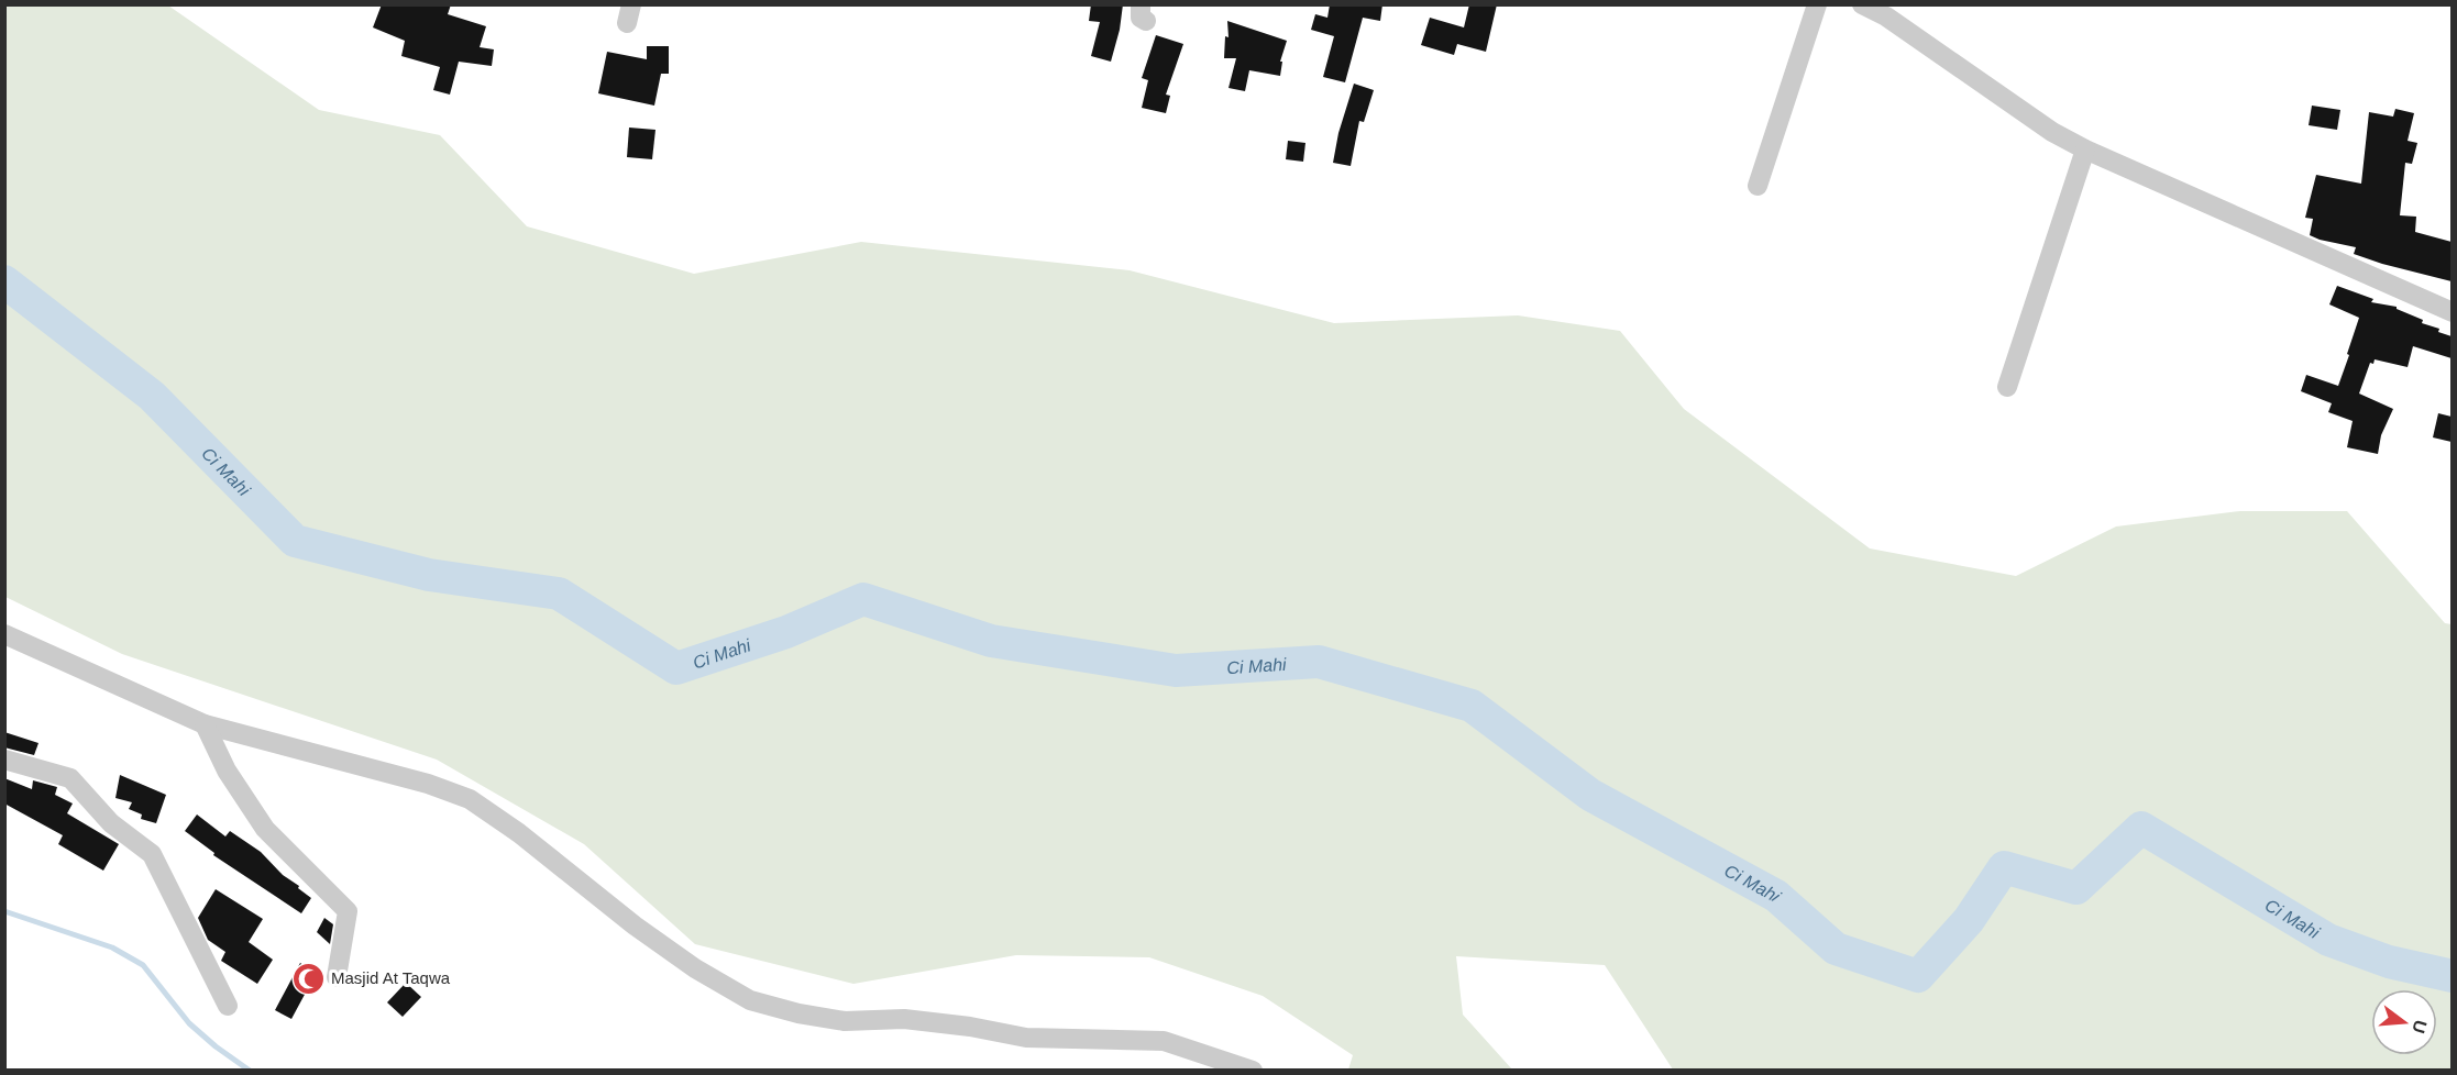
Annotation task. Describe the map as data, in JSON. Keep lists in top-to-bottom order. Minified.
{"water":["Ci Mahi"],"places":{"mosque":["Masjid At Taqwa"]},"north":"right"}
